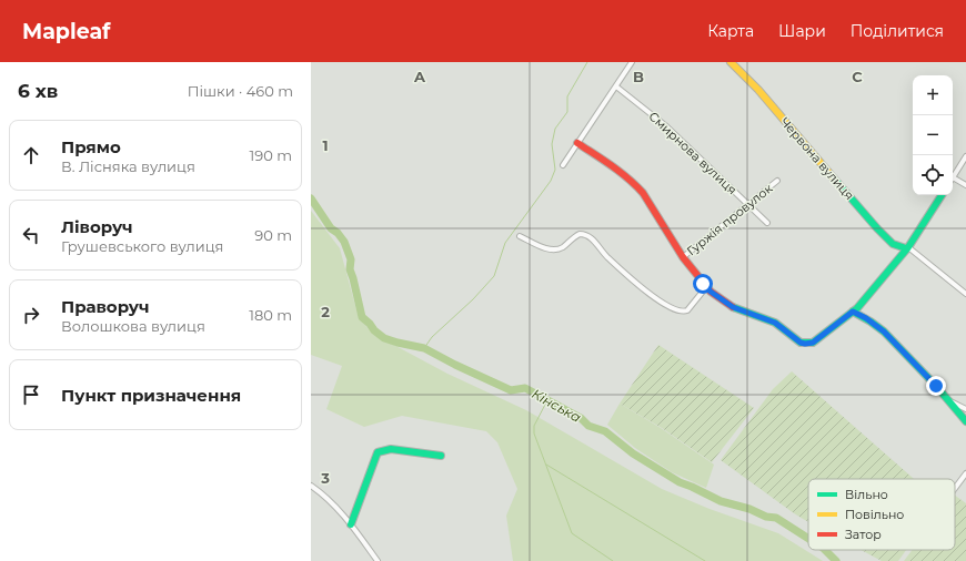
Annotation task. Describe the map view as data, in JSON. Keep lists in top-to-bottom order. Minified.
{"streets":{"street":["Смирнова вулиця","Червона вулиця","Гуржія провулок"]},"crossings":[["Смирнова вулиця","Гуржія провулок"]],"water":["Кінська"],"legend":["Вільно","Повільно","Затор"],"page":{"header":"Mapleaf","nav":["Карта","Шари","Поділитися"],"heading":["6 хв","Пішки · 460 m"],"map_buttons":["+","−"],"list":[["Прямо","В. Лісняка вулиця","190 m"],["Ліворуч","Грушевського вулиця","90 m"],["Праворуч","Волошкова вулиця","180 m"],"Пункт призначення"]},"grid":{"columns":["A","B","C"],"rows":["1","2","3"]}}
